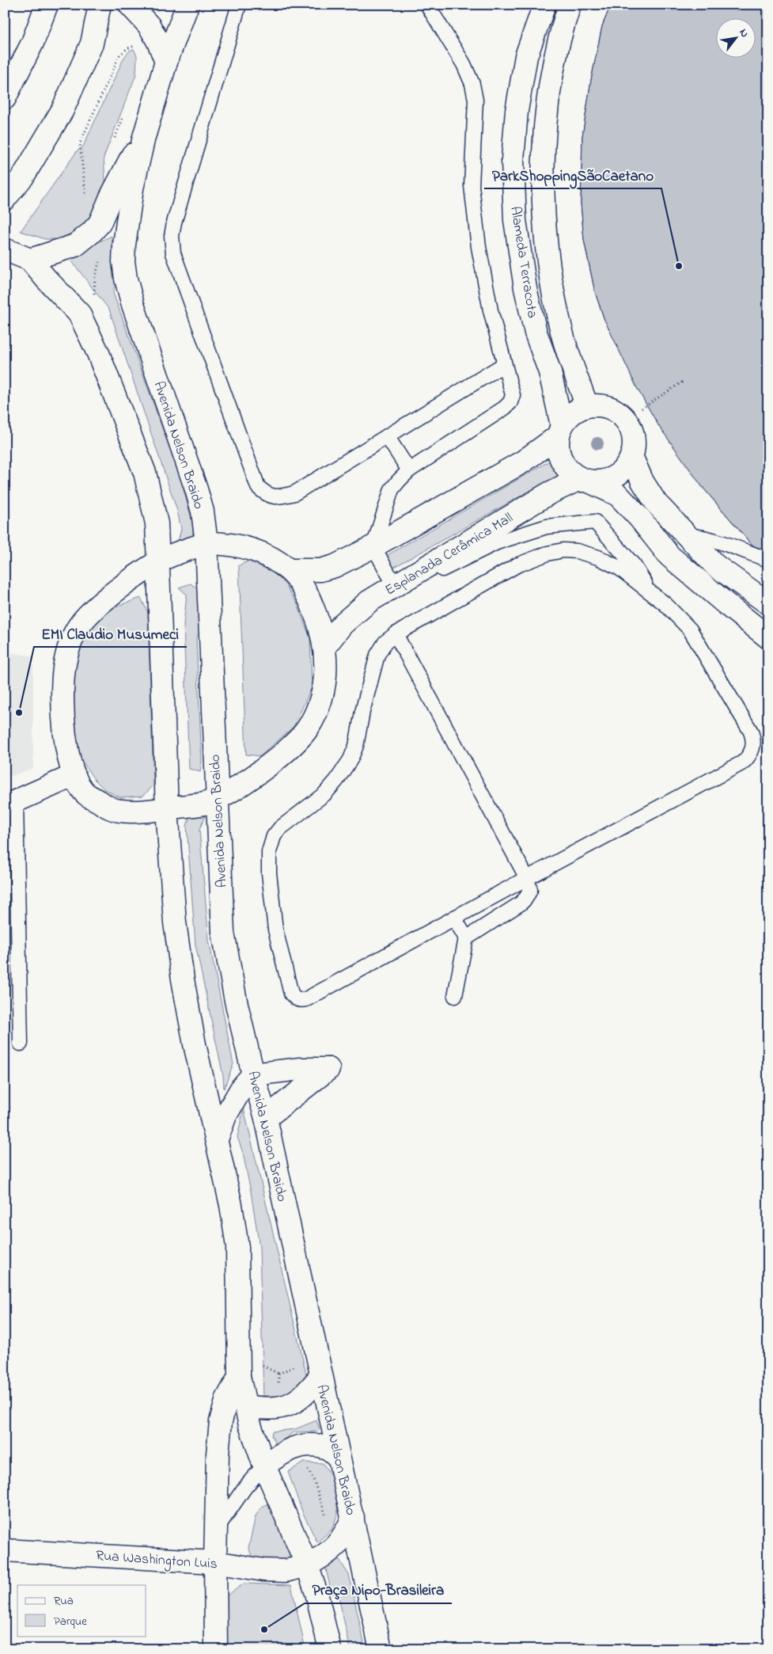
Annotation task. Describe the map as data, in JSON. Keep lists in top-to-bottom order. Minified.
{"streets":{"main road":["Alameda Terracota","Avenida Nelson Braido","Esplanada Cerâmica Mall","Rua Washington Luis"]},"crossings":[["Alameda Terracota","Esplanada Cerâmica Mall"],["Avenida Nelson Braido","Rua Washington Luis"]],"places":["ParkShoppingSãoCaetano","EMI Claudio Musumeci","Praça Nipo-Brasileira"],"legend":["Rua","Parque"],"north":"top right"}
